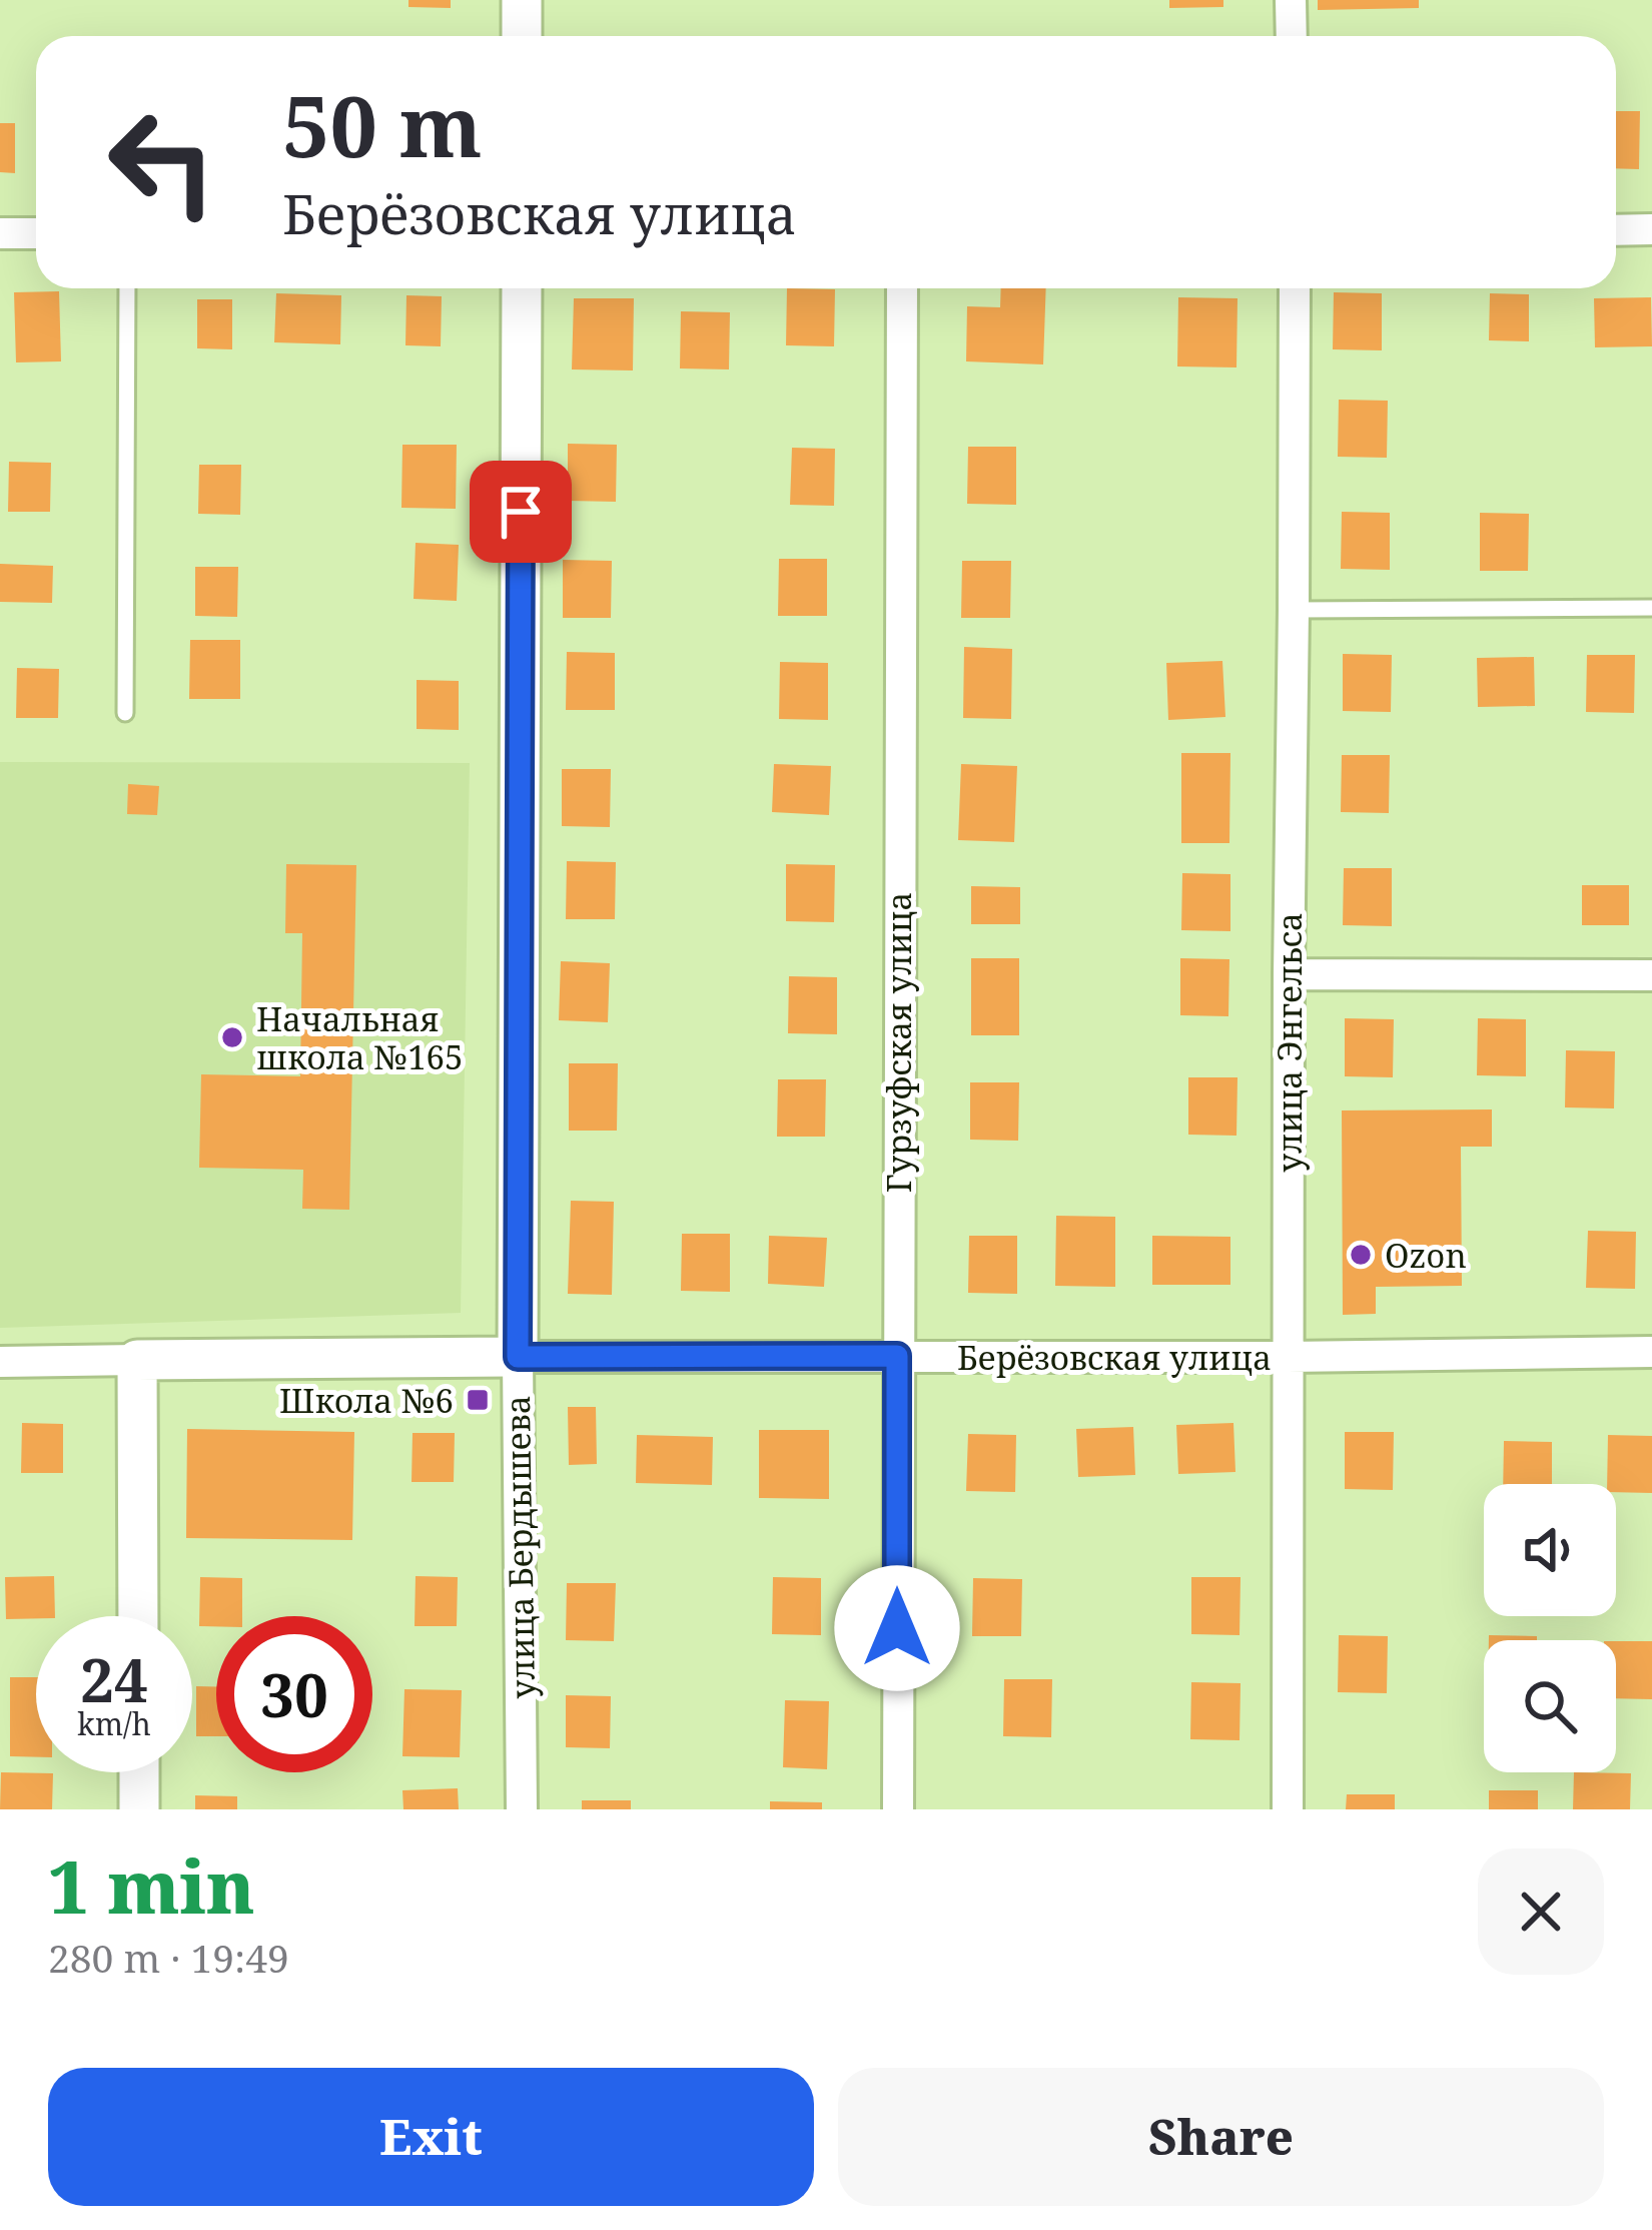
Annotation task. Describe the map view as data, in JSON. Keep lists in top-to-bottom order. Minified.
{"streets":{"street":["Гурзуфская улица","улица Энгельса","Берёзовская улица","улица Бердышева"]},"crossings":[["Гурзуфская улица","Берёзовская улица"],["улица Энгельса","Берёзовская улица"],["Берёзовская улица","улица Бердышева"]],"places":{"other":["Начальная школа №165","Ozon"],"transit":["Школа №6"]},"page":{"turn":["50 m","Берёзовская улица"],"speed":"24 km/h","limit":"30","heading":["1 min","280 m · 19:49"],"buttons":["Exit","Share"]}}
